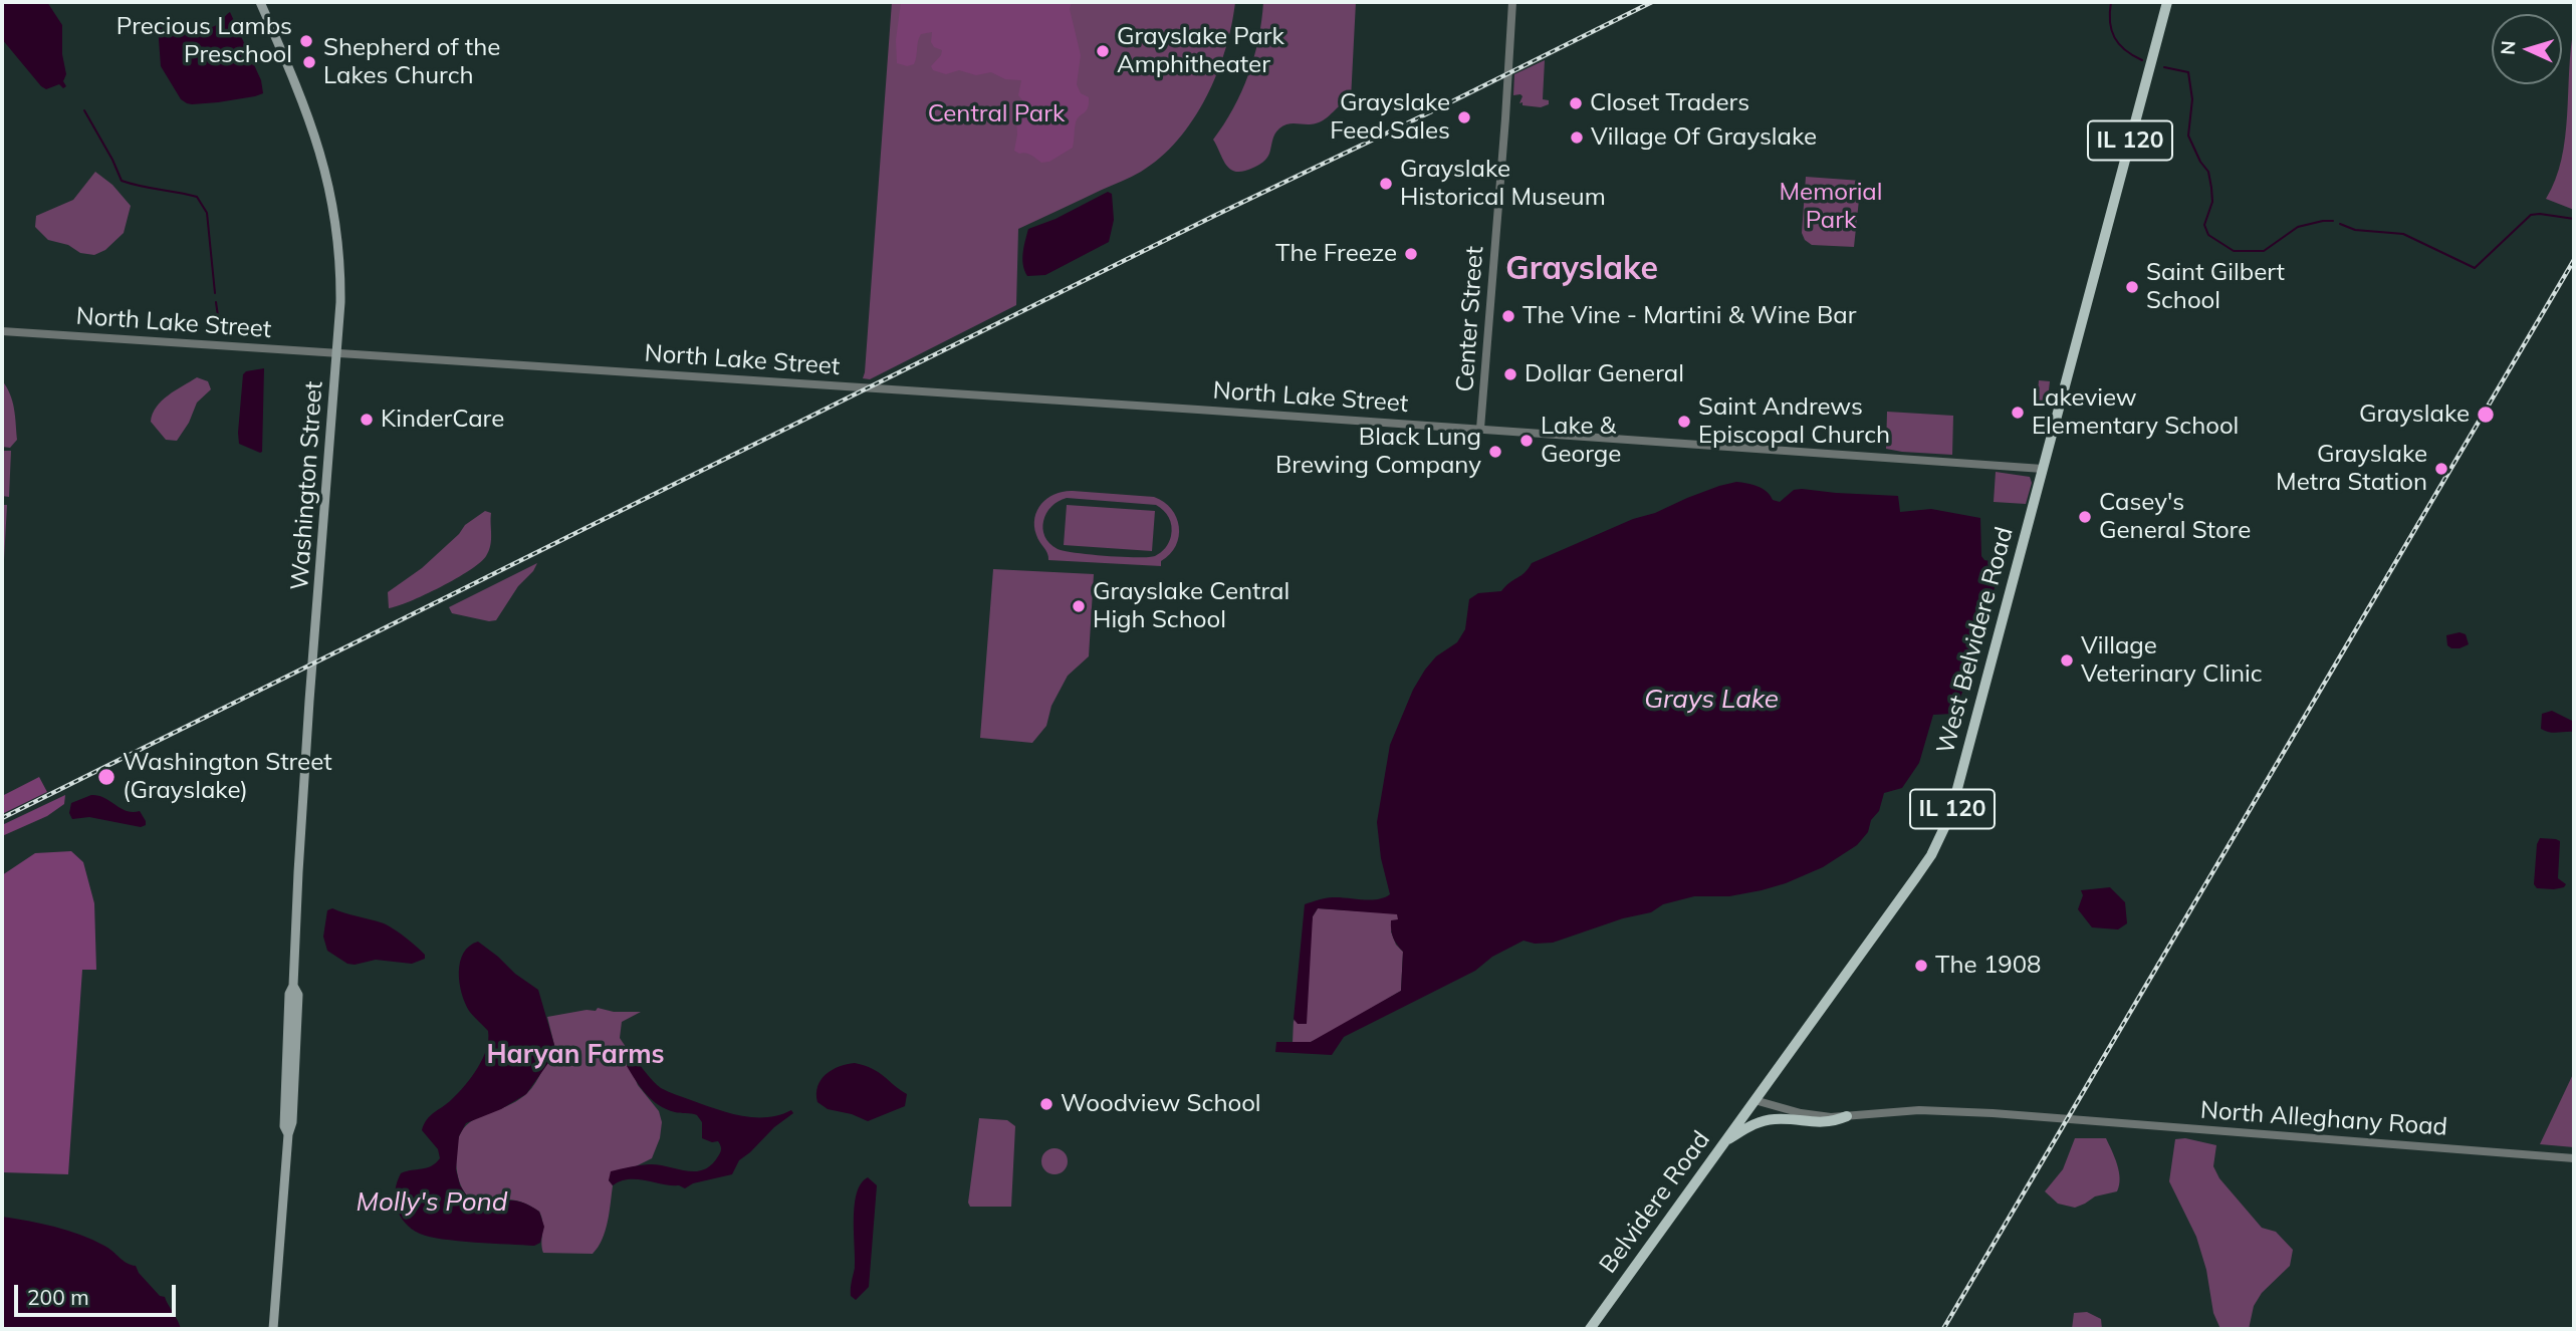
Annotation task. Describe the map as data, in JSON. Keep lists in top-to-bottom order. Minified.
{"streets":{"main road":["IL 120","Washington Street","West Belvidere Road","Belvidere Road"],"street":["Center Street","North Lake Street","North Alleghany Road"]},"crossings":[["IL 120","North Lake Street"],["IL 120","West Belvidere Road"],["Center Street","North Lake Street"],["North Lake Street","Washington Street"],["North Lake Street","West Belvidere Road"],["West Belvidere Road","North Alleghany Road"],["West Belvidere Road","Belvidere Road"],["North Alleghany Road","Belvidere Road"]],"districts":["Grayslake","Haryan Farms"],"water":["Grays Lake","Molly's Pond"],"parks":["Central Park","Memorial Park"],"places":["Precious Lambs Preschool","Grayslake Park Amphitheater","Shepherd of the Lakes Church","Closet Traders","Grayslake Feed Sales","Village Of Grayslake","Grayslake Historical Museum","The Freeze","Saint Gilbert School","The Vine - Martini & Wine Bar","Dollar General","Lakeview Elementary School","Grayslake","KinderCare","Saint Andrews Episcopal Church","Lake & George","Black Lung Brewing Company","Grayslake Metra Station","Casey's General Store","Grayslake Central High School","Village Veterinary Clinic","Washington Street (Grayslake)","The 1908","Woodview School"],"scale_bar":"200 m","north":"left"}
